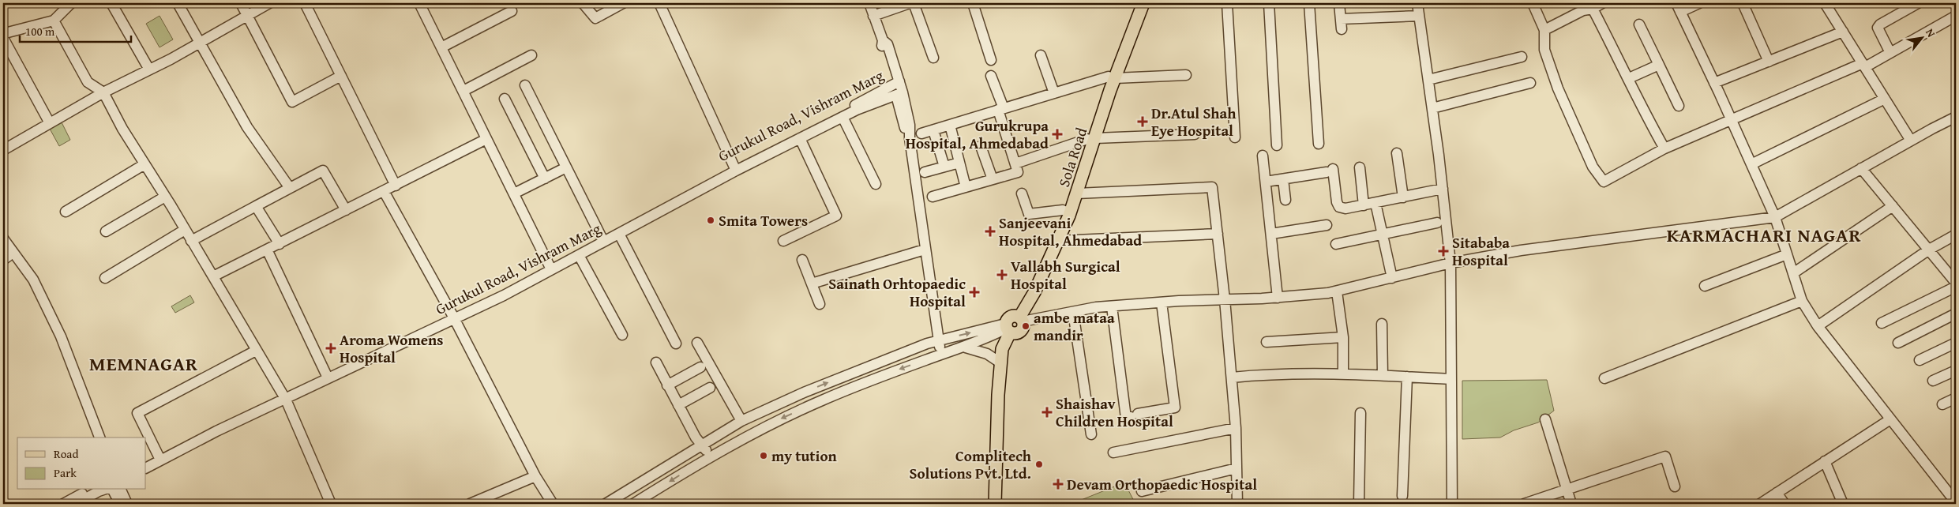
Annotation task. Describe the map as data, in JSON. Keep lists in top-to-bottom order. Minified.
{"streets":{"main road":["Sola Road"],"street":["Gurukul Road, Vishram Marg"]},"districts":["KARMACHARI NAGAR","MEMNAGAR"],"places":{"health":["Dr.Atul Shah Eye Hospital","Gurukrupa Hospital, Ahmedabad","Sanjeevani Hospital, Ahmedabad","Sitababa Hospital","Vallabh Surgical Hospital","Sainath Orhtopaedic Hospital","Aroma Womens Hospital","Shaishav Children Hospital","Devam Orthopaedic Hospital"],"other":["Smita Towers","ambe mataa mandir","my tution","Complitech Solutions Pvt. Ltd."]},"legend":["Road","Park"],"scale_bar":"100 m","north":"top right"}
